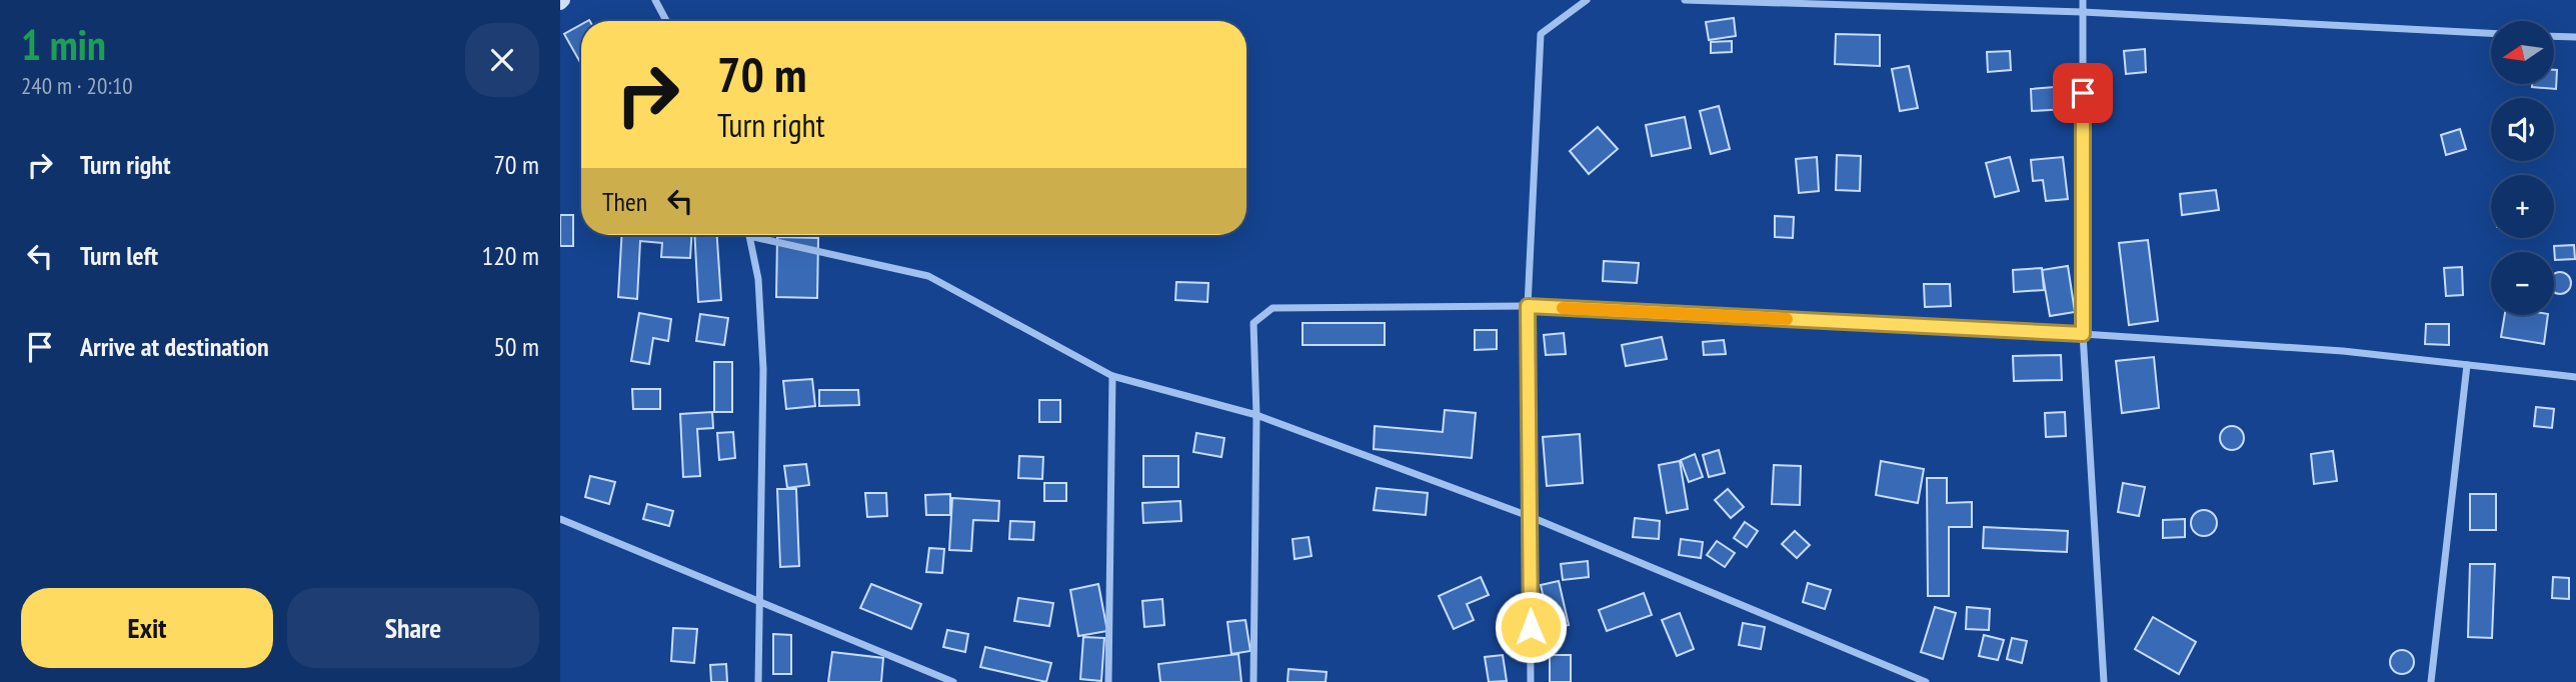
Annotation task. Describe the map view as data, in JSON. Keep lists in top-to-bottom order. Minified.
{"north":"left","page":{"heading":["1 min","240 m · 20:10"],"map_buttons":["+","−"],"turn":["70 m","Turn right"],"list":[{"name":"Turn right","value":"70 m"},{"name":"Turn left","value":"120 m"},{"name":"Arrive at destination","value":"50 m"}],"then":"Then","buttons":["Exit","Share"]}}
